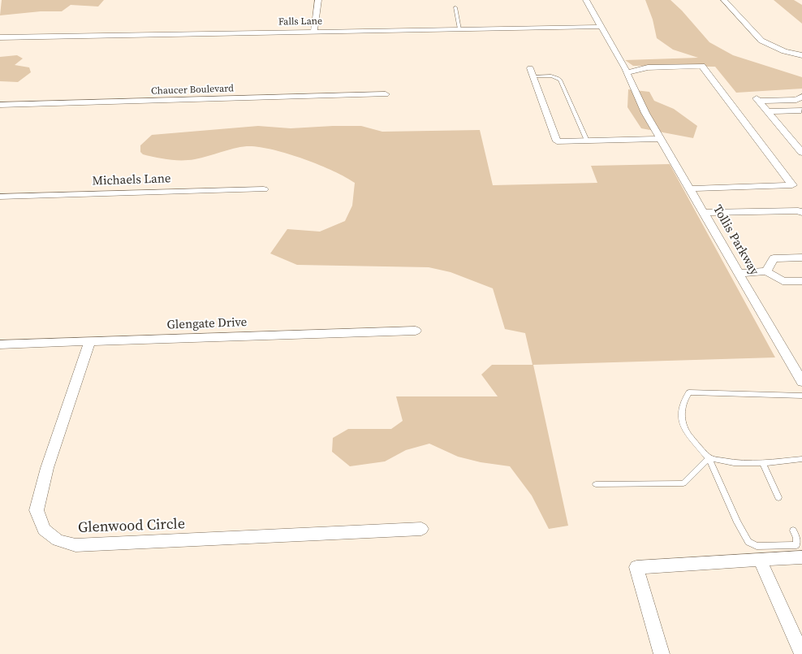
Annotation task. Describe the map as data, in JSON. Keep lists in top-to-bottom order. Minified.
{"streets":{"street":["Falls Lane","Chaucer Boulevard","Michaels Lane","Tollis Parkway","Glengate Drive","Glenwood Circle"]},"crossings":[["Falls Lane","Tollis Parkway"],["Glengate Drive","Glenwood Circle"]]}
